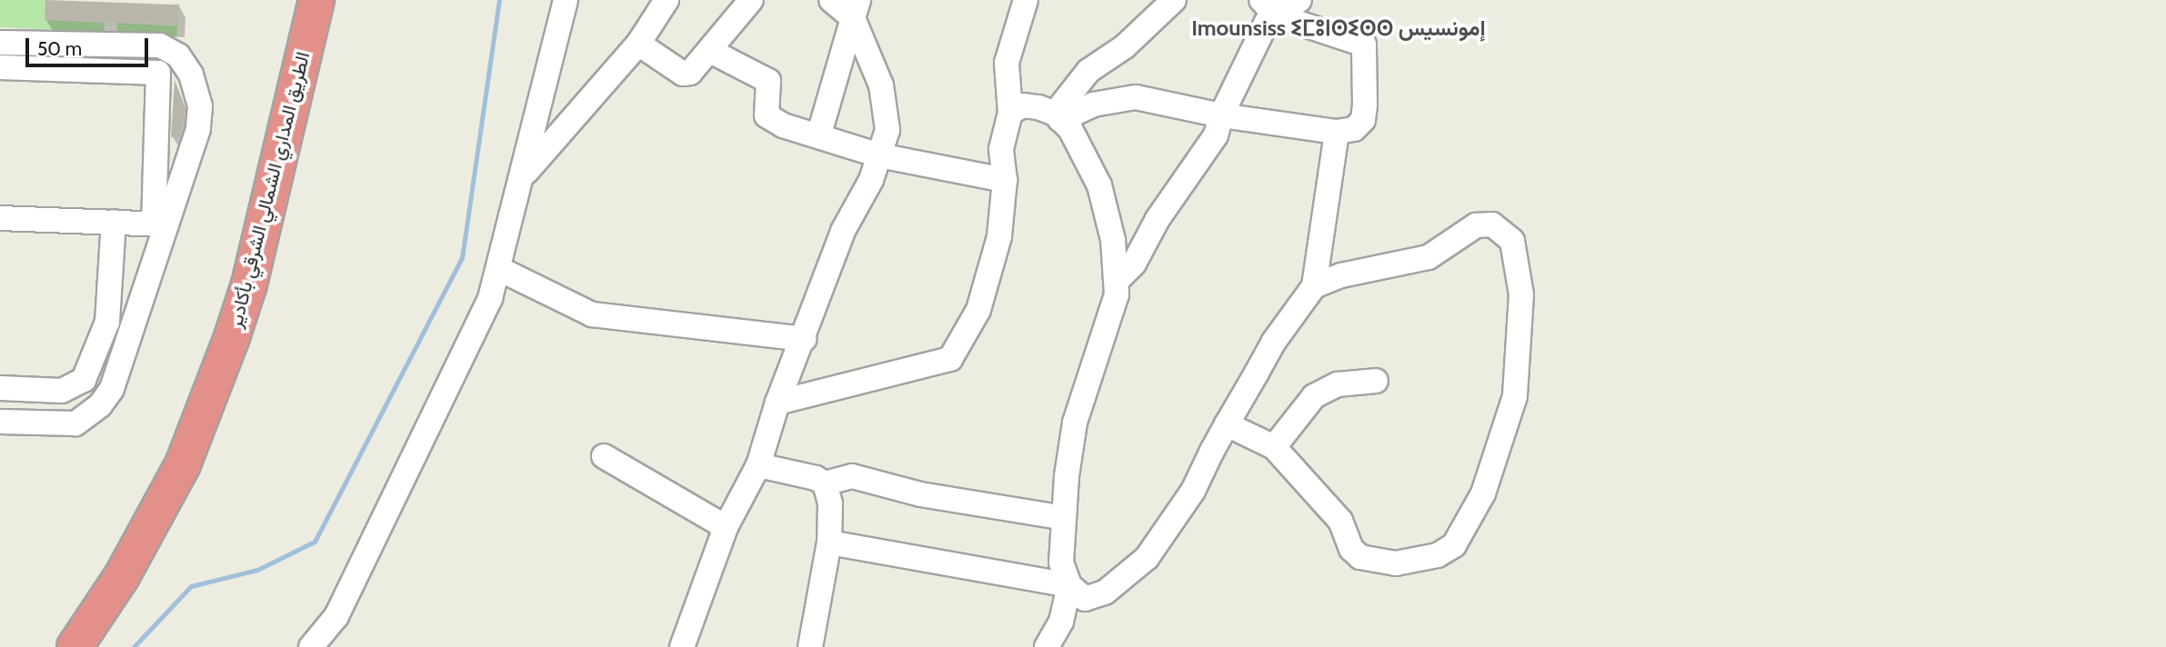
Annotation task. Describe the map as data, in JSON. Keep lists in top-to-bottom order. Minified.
{"streets":{"highway":["الطريق المداري الشمالي الشرقي بأكادير"]},"districts":["Imounsiss ⵉⵎⵓⵏⵙⵉⵙⵙ إمونسيس"],"scale_bar":"50 m"}
